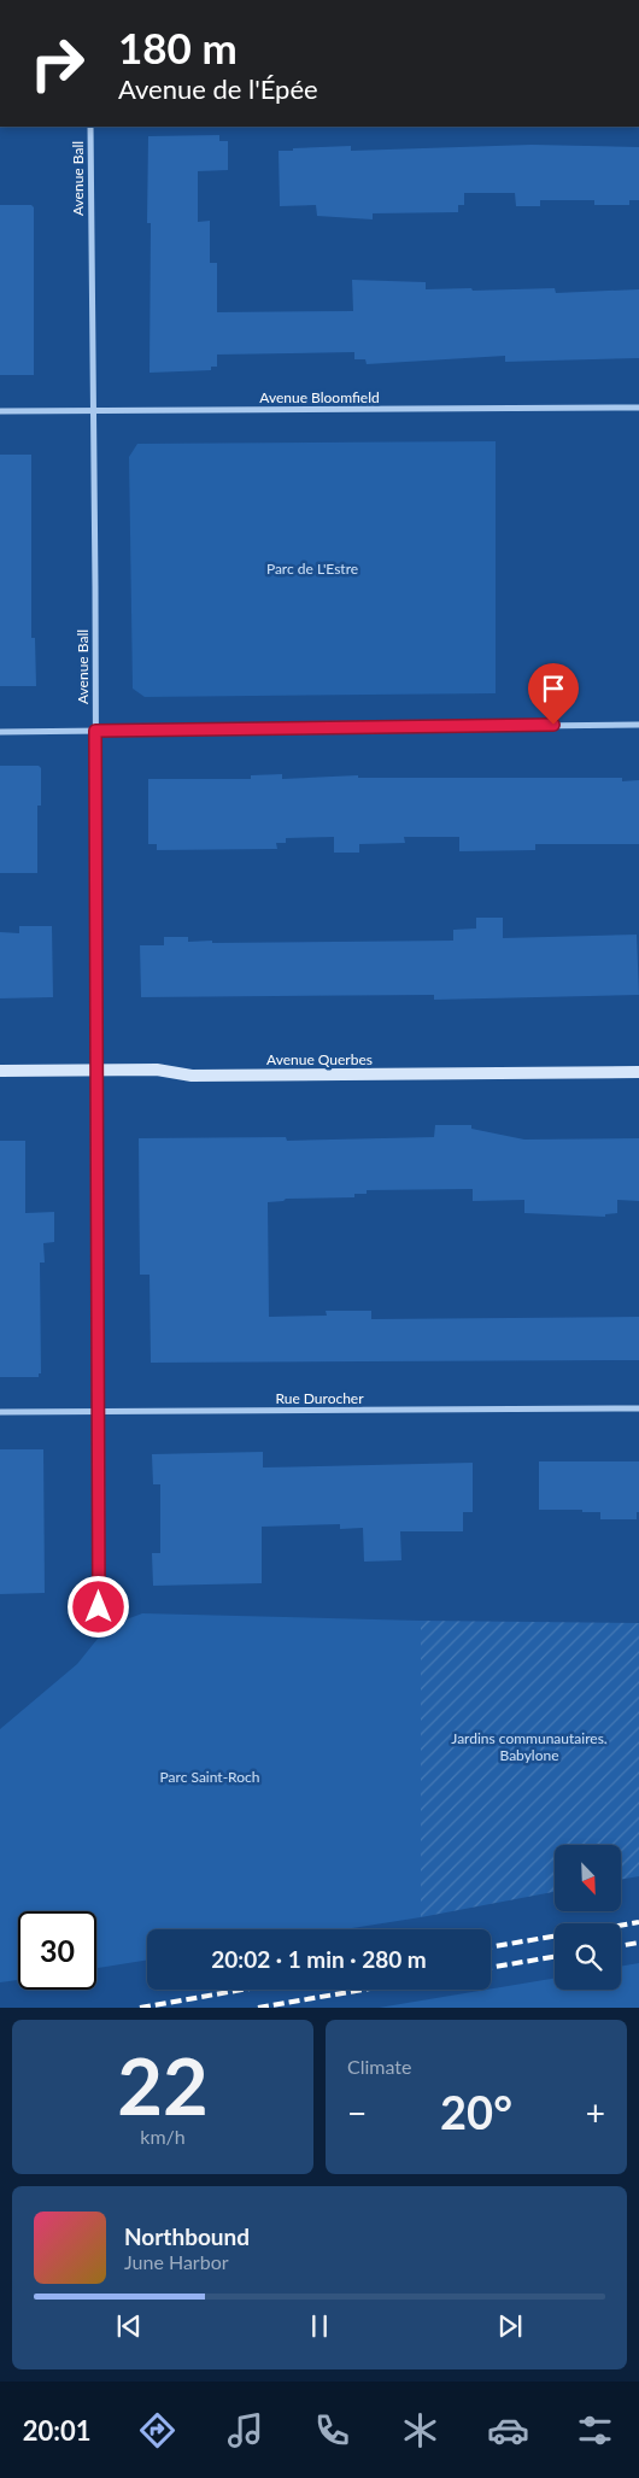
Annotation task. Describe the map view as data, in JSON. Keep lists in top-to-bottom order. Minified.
{"streets":{"street":["Avenue Ball","Avenue Bloomfield","Avenue Querbes","Rue Durocher"]},"crossings":[["Avenue Ball","Avenue Bloomfield"],["Avenue Ball","Avenue Querbes"],["Avenue Ball","Rue Durocher"]],"parks":["Parc de L'Estre","Jardins communautaires. Babylone","Parc Saint-Roch"],"north":"bottom right","page":{"turn":["180 m","Avenue de l'Épée"],"limit":"30","trip":"20:02 · 1 min · 280 m","tile":[["22","km/h"],"Climate"],"heat":["−","20°","+"],"song":["Northbound","June Harbor"],"tabs":"20:01"}}
